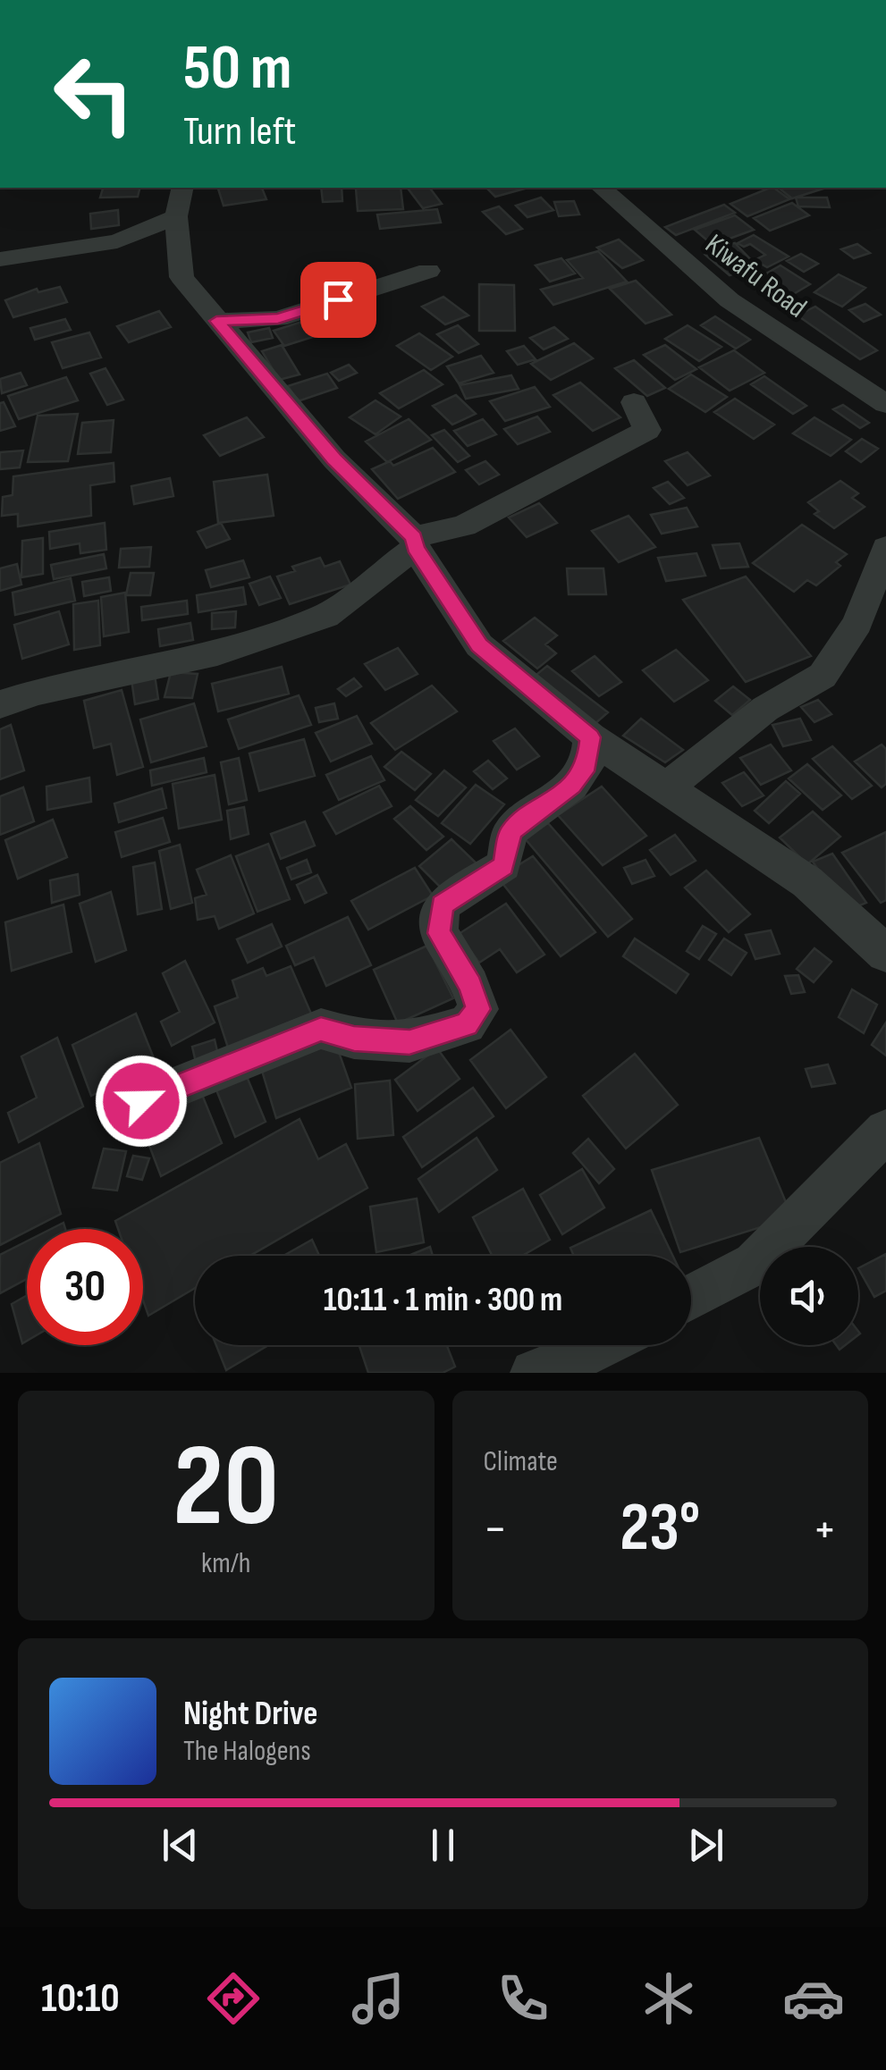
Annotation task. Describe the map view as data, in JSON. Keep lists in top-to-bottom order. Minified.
{"streets":{"street":["Kiwafu Road"]},"page":{"turn":["50 m","Turn left"],"limit":"30","trip":"10:11 · 1 min · 300 m","tile":[["20","km/h"],"Climate"],"heat":["−","23°","+"],"song":["Night Drive","The Halogens"],"tabs":"10:10"}}
